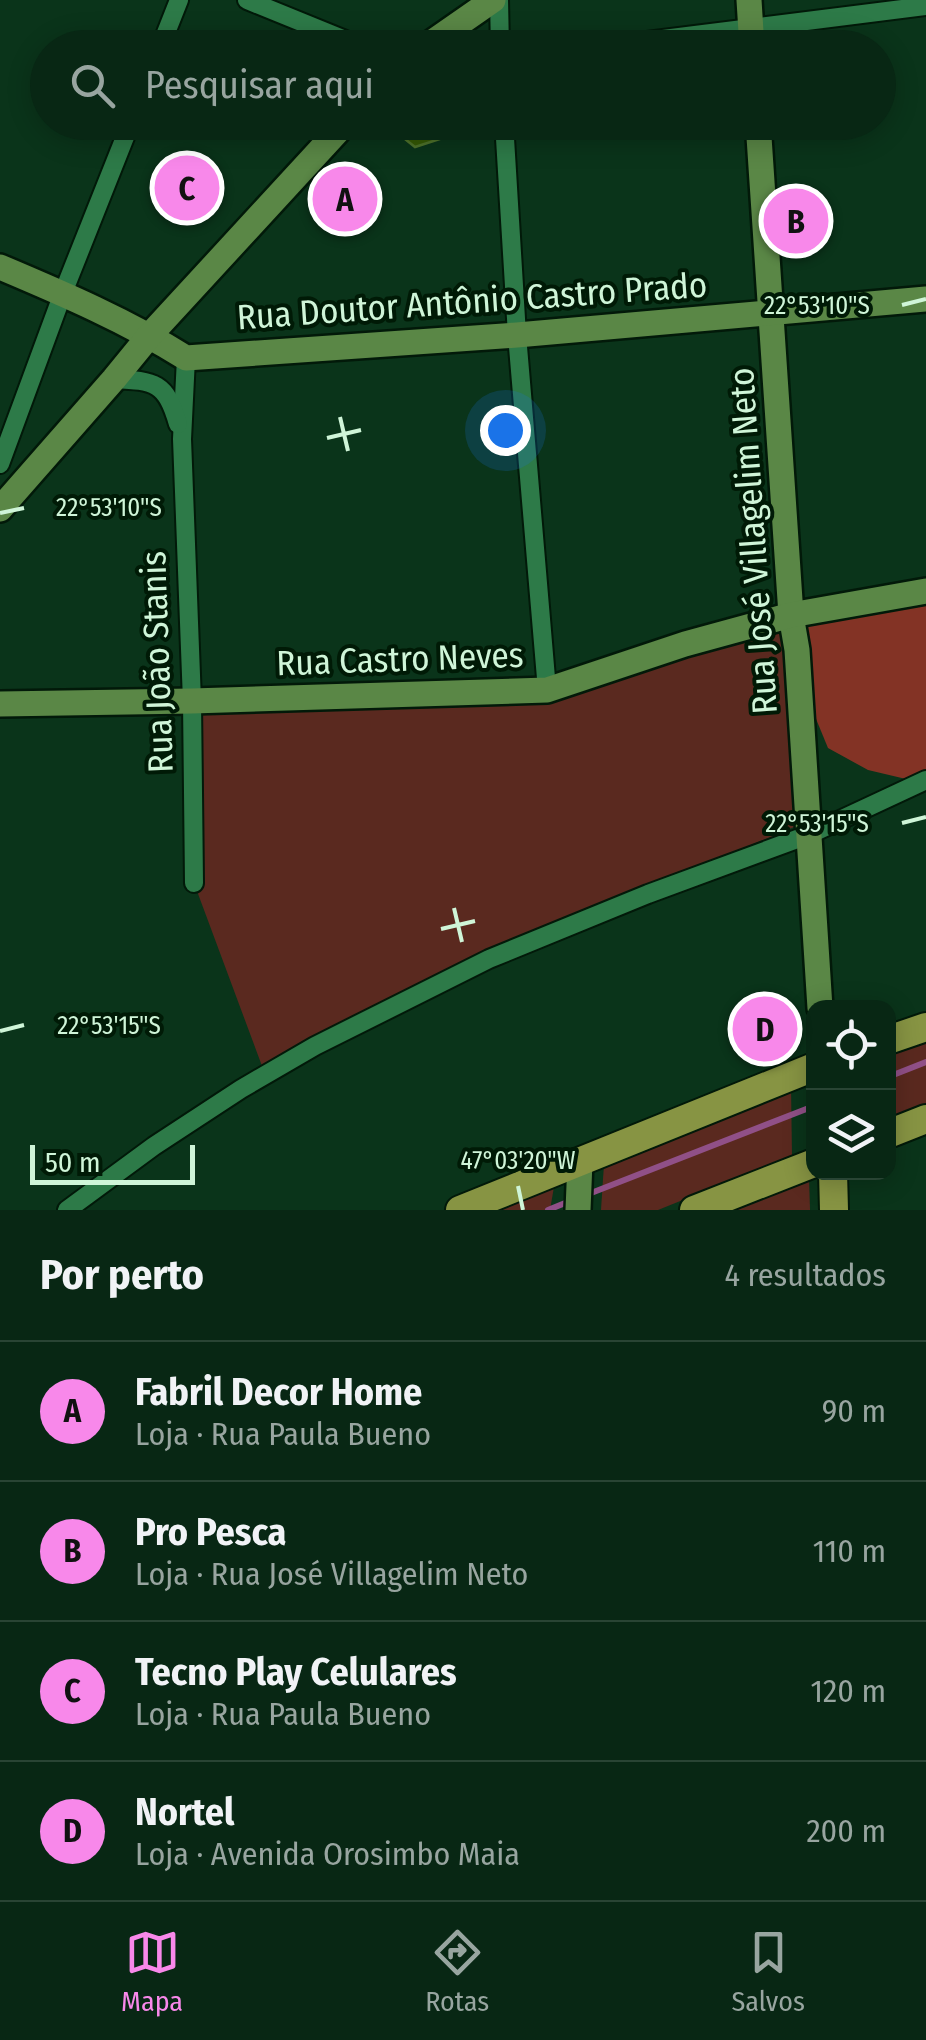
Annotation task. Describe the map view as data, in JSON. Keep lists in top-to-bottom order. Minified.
{"streets":{"main road":["Rua Doutor Antônio Castro Prado","Rua José Villagelim Neto","Rua Castro Neves"],"street":["Rua João Stanis"]},"crossings":[["Rua Doutor Antônio Castro Prado","Rua José Villagelim Neto"],["Rua Doutor Antônio Castro Prado","Rua João Stanis"],["Rua José Villagelim Neto","Rua Castro Neves"],["Rua Castro Neves","Rua João Stanis"]],"scale_bar":"50 m","page":{"search":"Pesquisar aqui","pins":["C","A","B","D"],"scale":"50 m","heading":["Por perto","4 resultados"],"list":[{"mark":"A","name":"Fabril Decor Home","note":"Loja · Rua Paula Bueno","value":"90 m"},{"mark":"B","name":"Pro Pesca","note":"Loja · Rua José Villagelim Neto","value":"110 m"},{"mark":"C","name":"Tecno Play Celulares","note":"Loja · Rua Paula Bueno","value":"120 m"},{"mark":"D","name":"Nortel","note":"Loja · Avenida Orosimbo Maia","value":"200 m"}],"nav":["Mapa","Rotas","Salvos"]},"coordinates":["22°53'10\"S","22°53'15\"S","47°03'20\"W"]}
